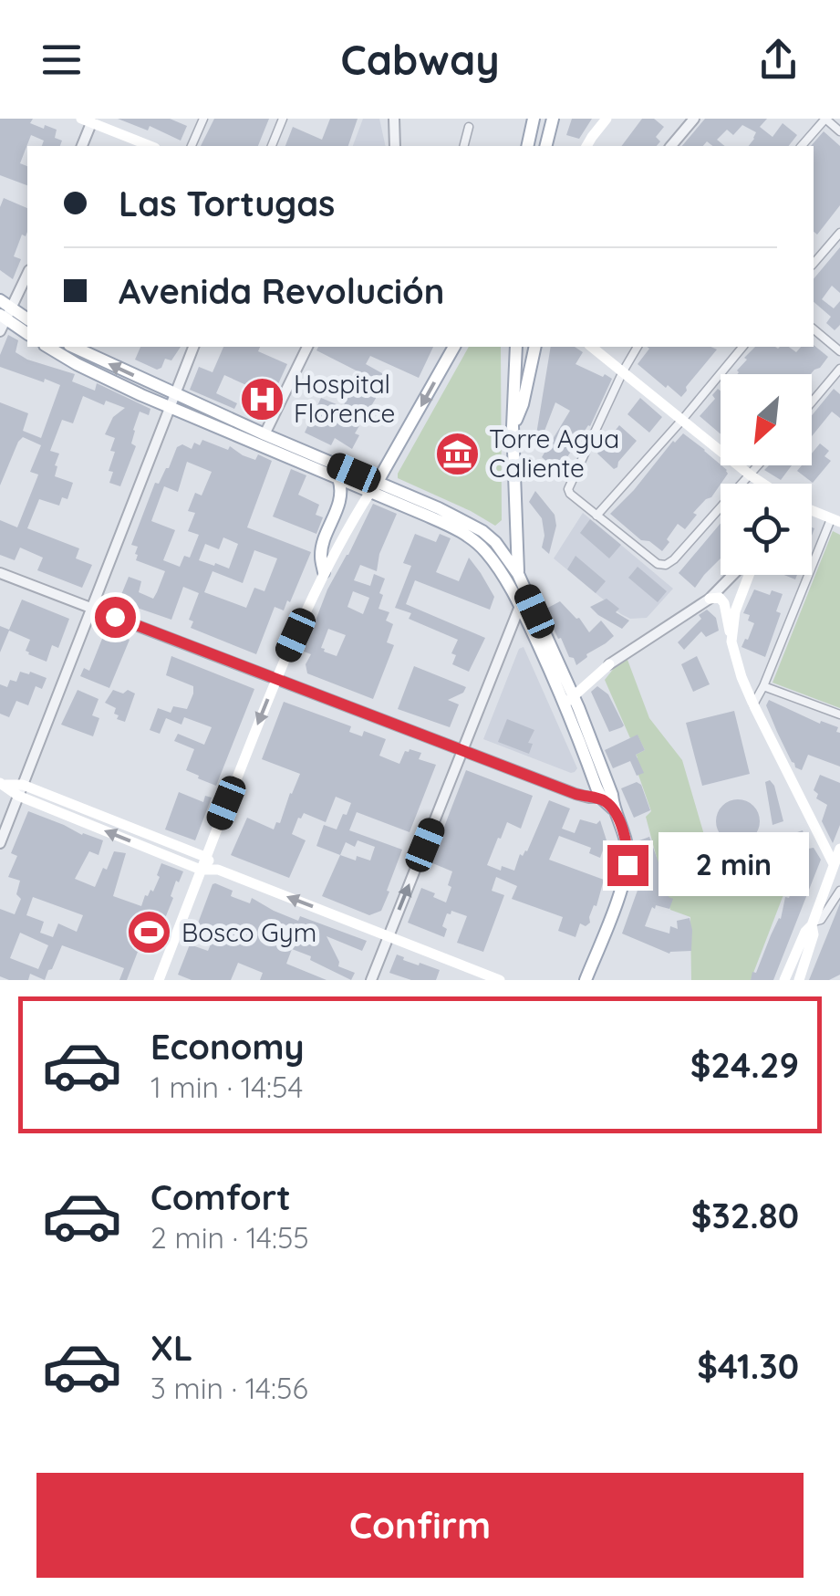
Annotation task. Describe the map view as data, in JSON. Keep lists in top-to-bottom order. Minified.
{"places":{"hospital":["Hospital Florence"],"museum":["Torre Agua Caliente"],"sports":["Bosco Gym"]},"north":"bottom left","page":{"header":"Cabway","banner":["Las Tortugas","Avenida Revolución"],"bubble":"2 min","list":[{"name":"Economy","note":"1 min · 14:54","value":"$24.29"},{"name":"Comfort","note":"2 min · 14:55","value":"$32.80"},{"name":"XL","note":"3 min · 14:56","value":"$41.30"}],"buttons":"Confirm"}}
